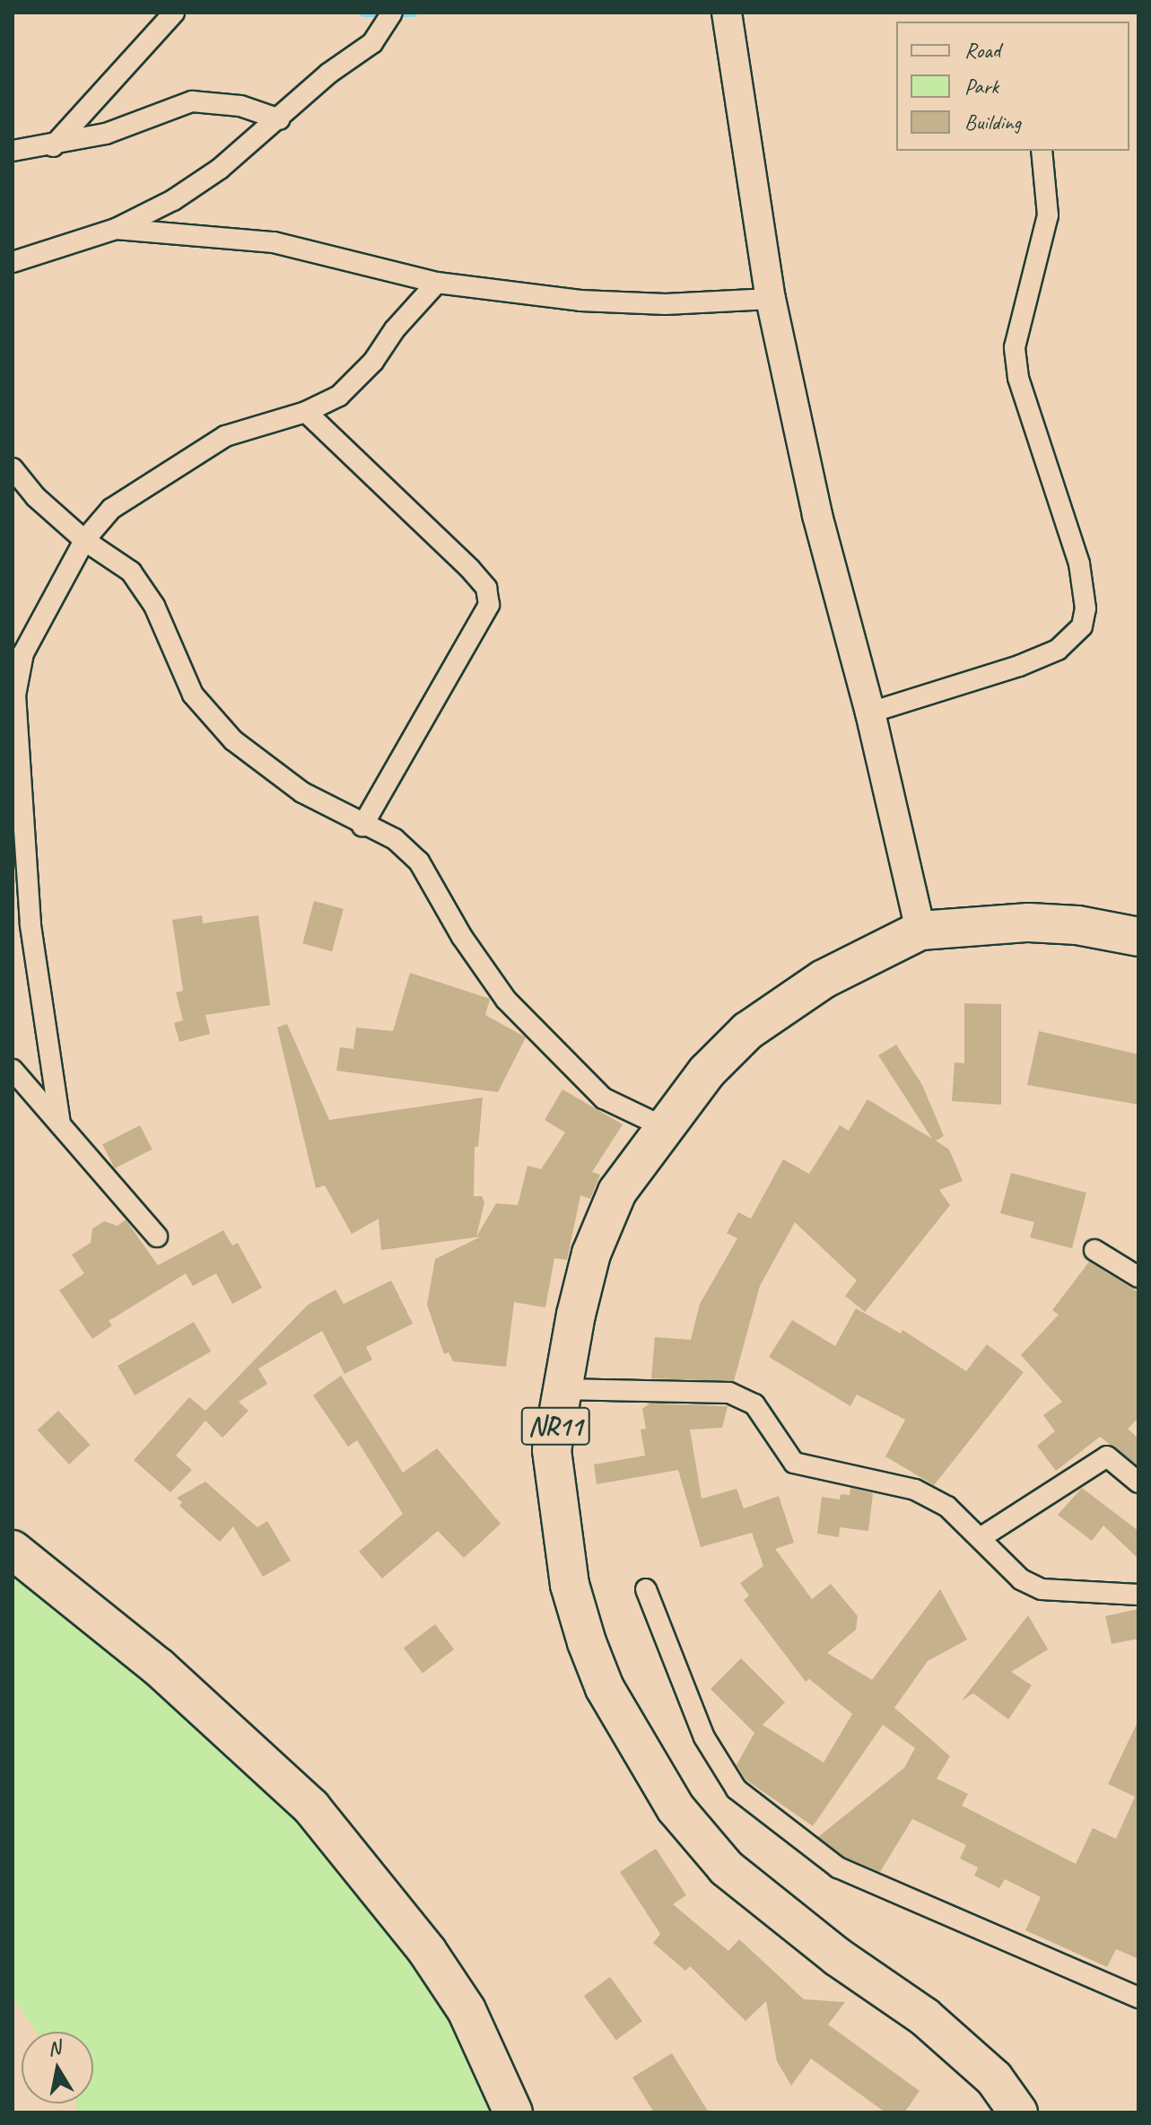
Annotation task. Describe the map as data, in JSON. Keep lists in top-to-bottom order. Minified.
{"streets":{"highway":["NR11"]},"legend":["Road","Park","Building"],"north":"top"}
